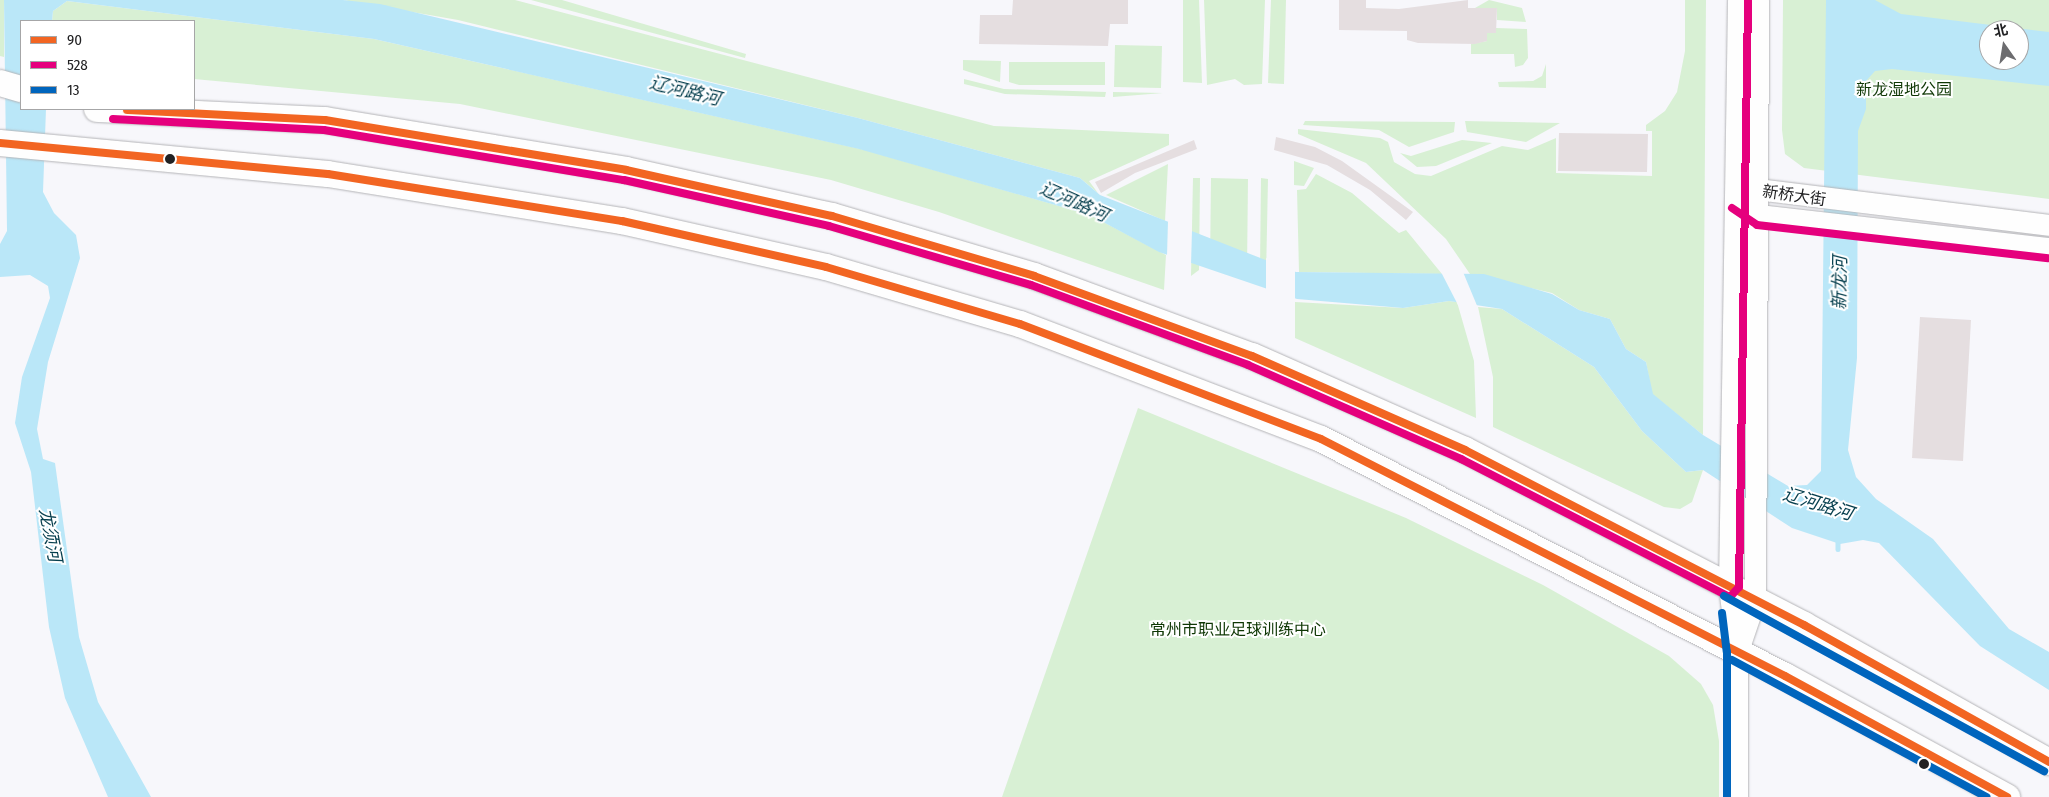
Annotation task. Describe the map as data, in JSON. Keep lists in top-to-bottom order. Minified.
{"streets":{"street":["新桥大街"]},"water":["辽河路河","新龙河","龙须河"],"parks":["新龙湿地公园","常州市职业足球训练中心"],"lines":["transit line 528","transit line 90","transit line 13"],"legend":["90","528","13"],"north":"top"}
